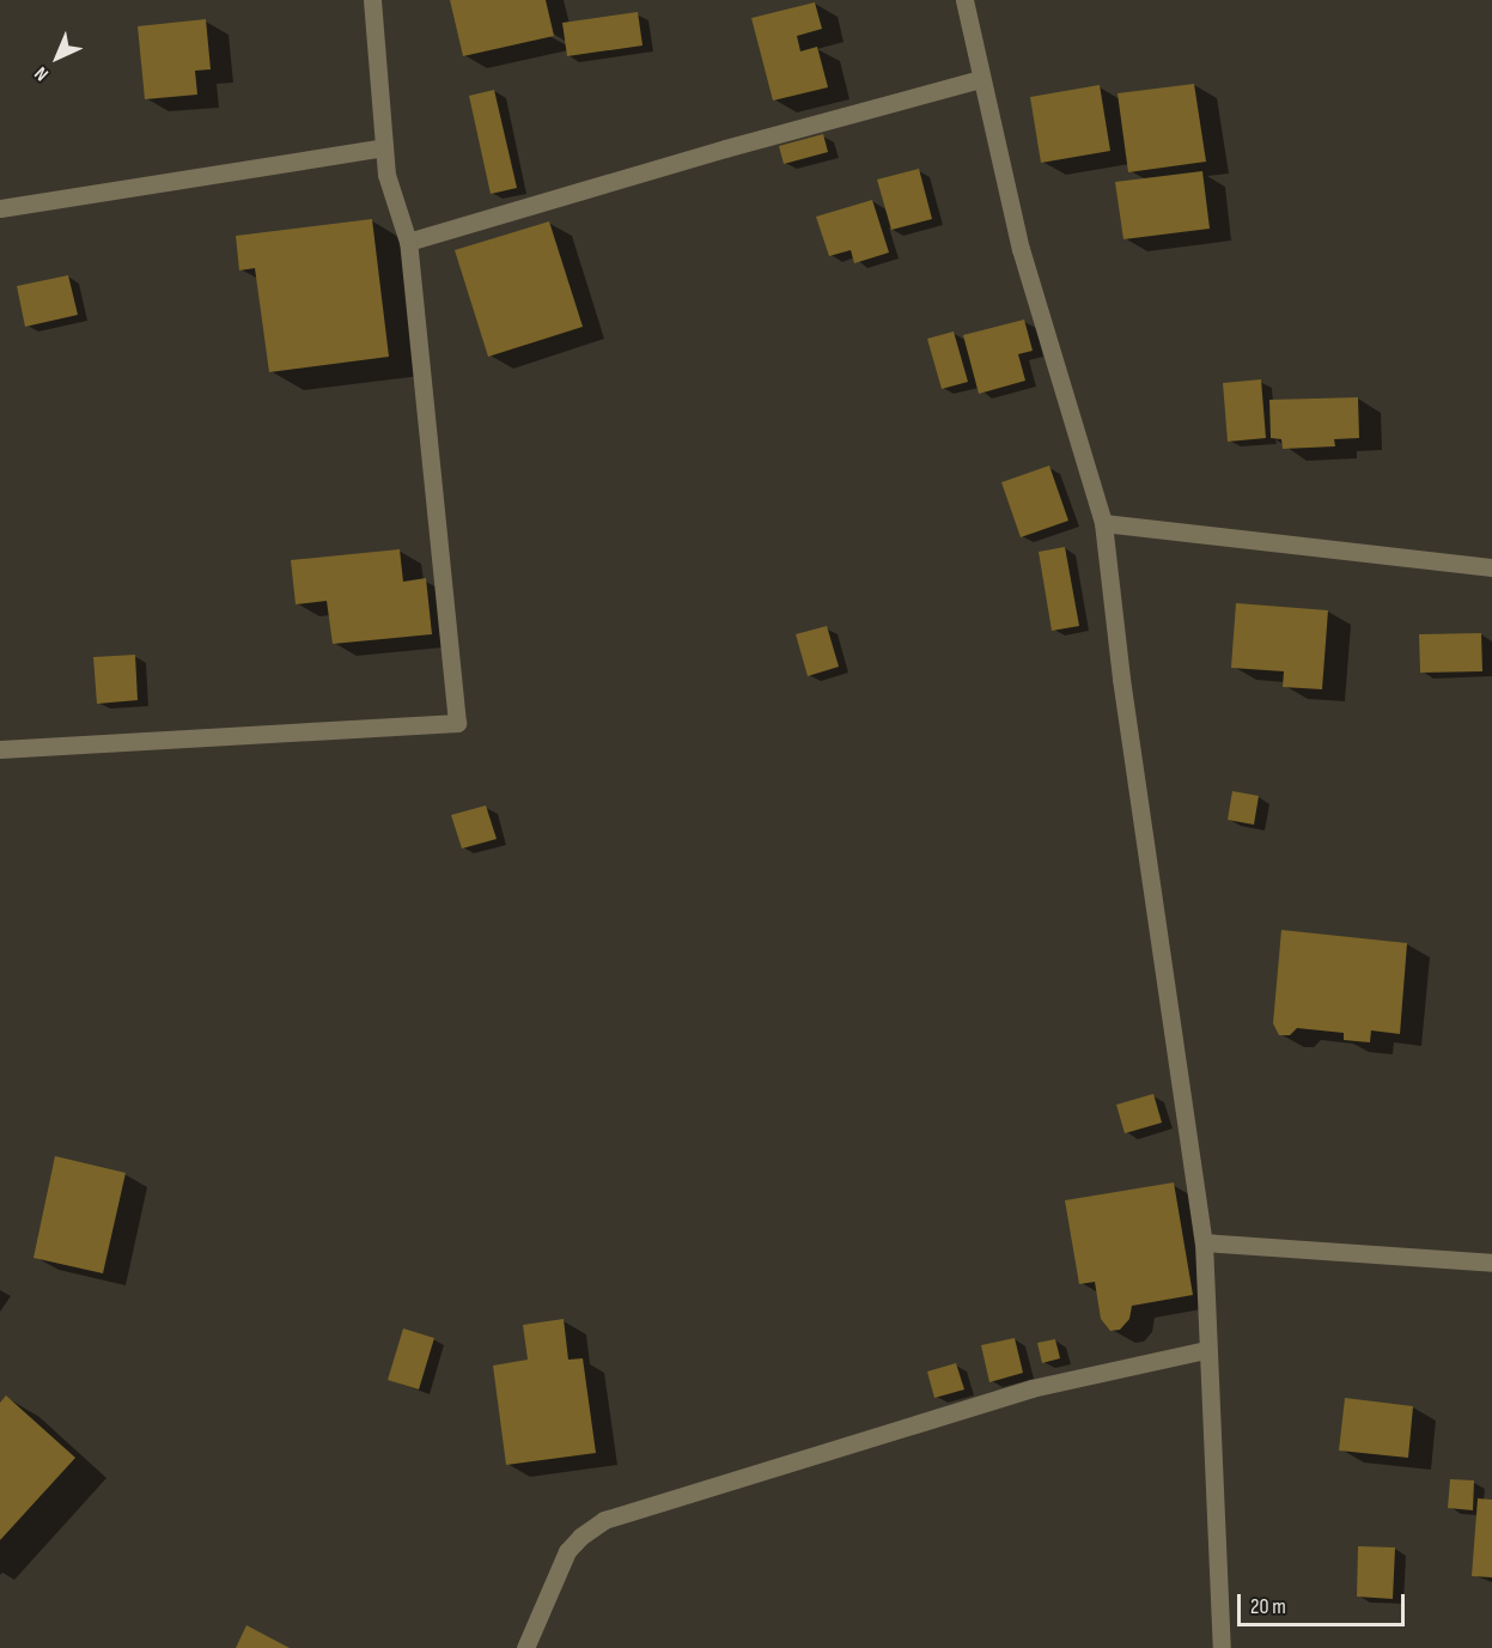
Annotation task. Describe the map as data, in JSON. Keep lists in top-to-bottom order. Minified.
{"scale_bar":"20 m","north":"bottom left"}
